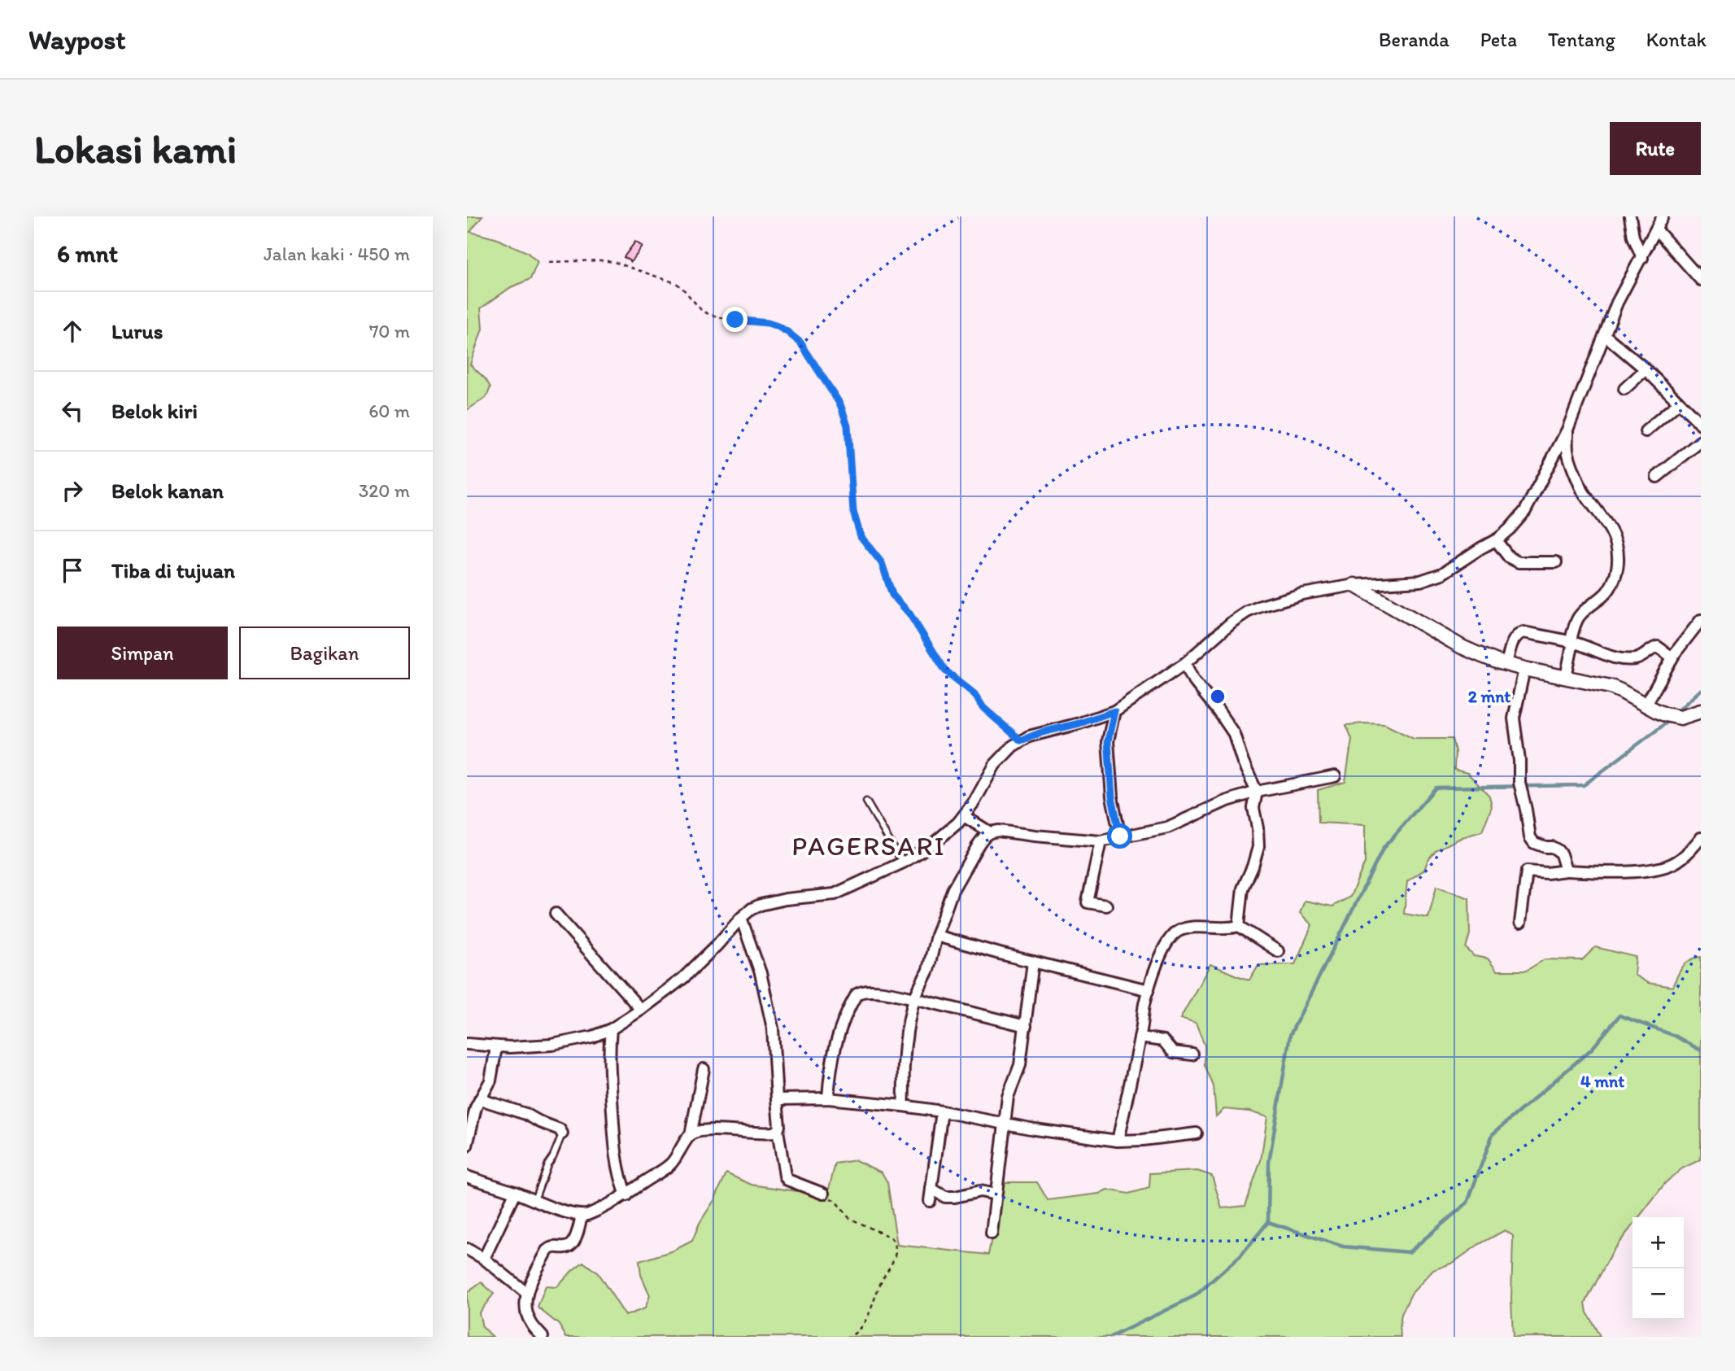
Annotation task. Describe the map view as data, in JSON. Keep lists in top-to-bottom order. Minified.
{"districts":["PAGERSARI"],"page":{"header":"Waypost","nav":["Beranda","Peta","Tentang","Kontak"],"buttons":["Rute",["Simpan","Bagikan"]],"title":"Lokasi kami","heading":["6 mnt","Jalan kaki · 450 m"],"list":[["Lurus","70 m"],["Belok kiri","60 m"],["Belok kanan","320 m"],"Tiba di tujuan"],"map_buttons":["+","−"]},"rings":["2 mnt","4 mnt"]}
